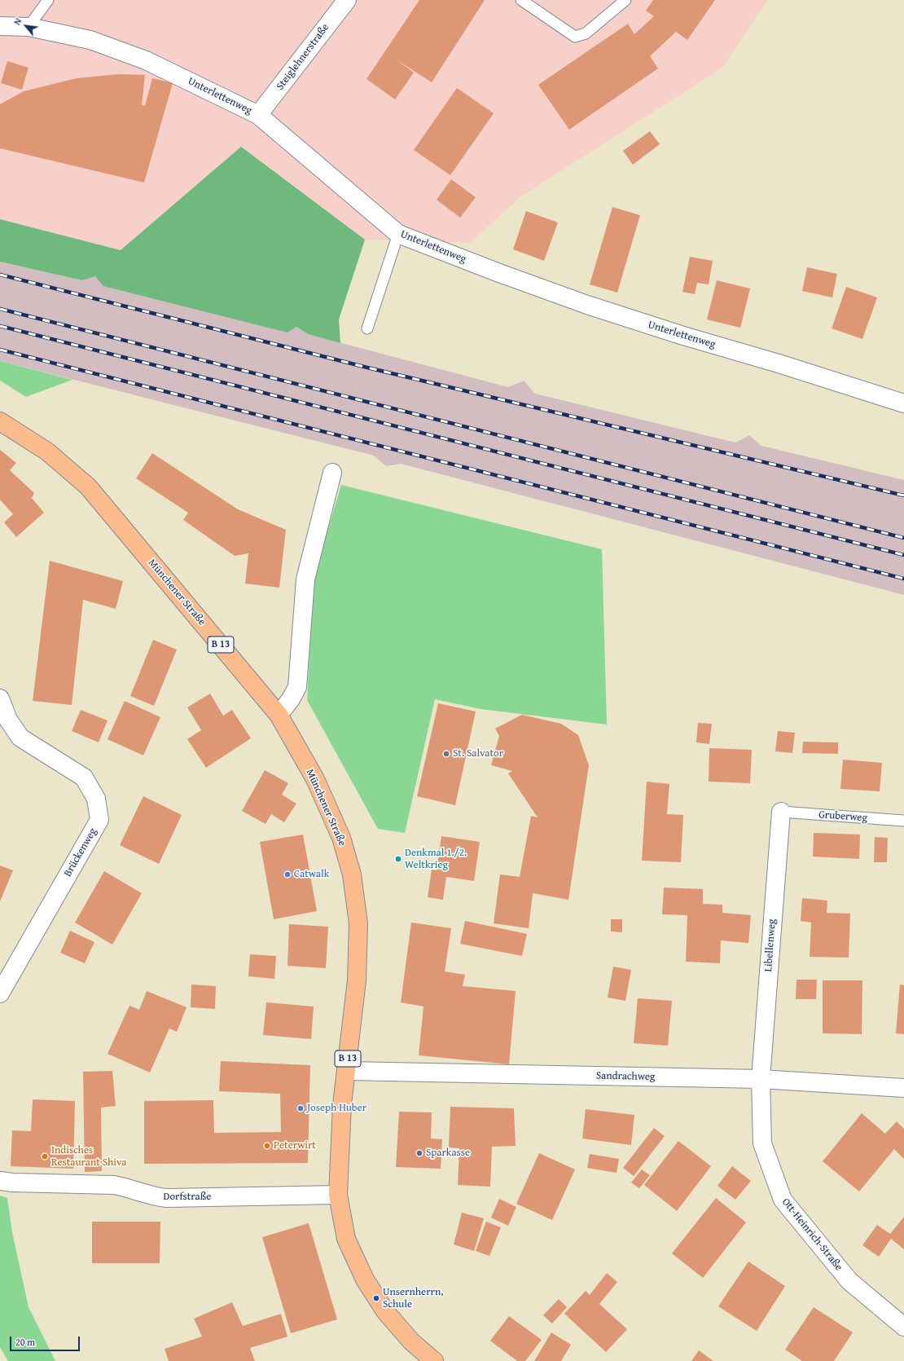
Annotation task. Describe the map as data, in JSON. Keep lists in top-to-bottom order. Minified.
{"streets":{"main road":["Münchener Straße","B 13"],"street":["Steiglehnerstraße","Unterlettenweg","Brückenweg","Libellenweg","Sandrachweg","Dorfstraße","Ott-Heinrich-Straße"],"lane":["Gruberweg"]},"crossings":[["Steiglehnerstraße","Unterlettenweg"],["Münchener Straße","Sandrachweg"],["Münchener Straße","Dorfstraße"],["Gruberweg","Libellenweg"],["Libellenweg","Sandrachweg"],["Libellenweg","Ott-Heinrich-Straße"],["Sandrachweg","Ott-Heinrich-Straße"]],"places":["St. Salvator","Denkmal 1./2. Weltkrieg","Catwalk","Joseph Huber","Peterwirt","Sparkasse","Indisches Restaurant Shiva","Unsernherrn, Schule"],"scale_bar":"20 m","north":"top left"}
